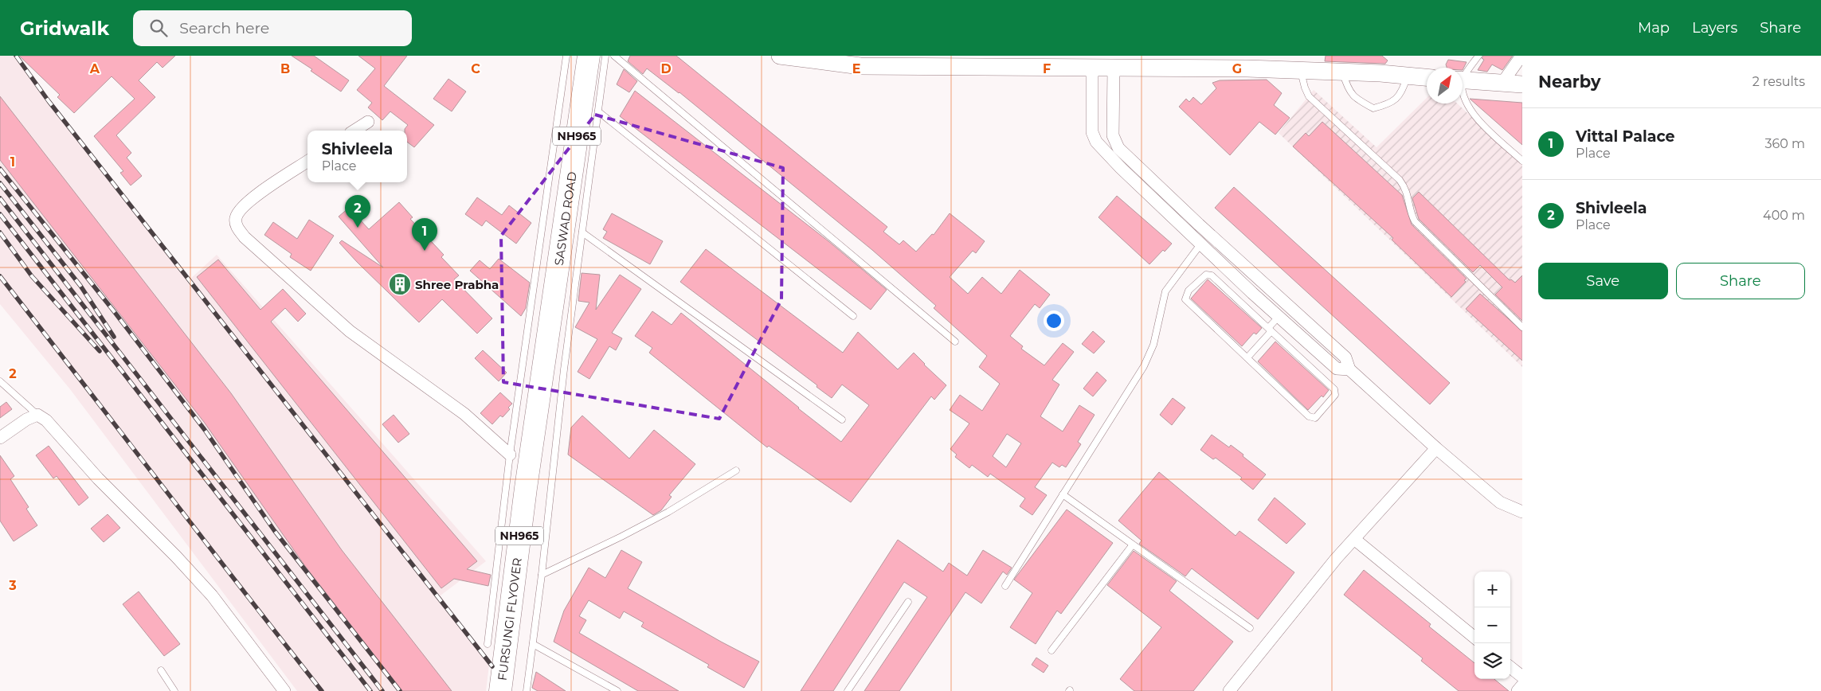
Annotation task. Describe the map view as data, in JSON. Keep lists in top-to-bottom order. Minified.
{"streets":{"highway":["NH965","SASWAD ROAD","FURSUNGI FLYOVER"]},"crossings":[["SASWAD ROAD","FURSUNGI FLYOVER"]],"places":{"building":["Shree Prabha"]},"north":"top right","page":{"header":"Gridwalk","search":"Search here","nav":["Map","Layers","Share"],"heading":["Nearby","2 results"],"list":[{"mark":"1","name":"Vittal Palace","note":"Place","value":"360 m"},{"mark":"2","name":"Shivleela","note":"Place","value":"400 m"}],"popup":["Shivleela","Place"],"pins":["2","1"],"buttons":["Save","Share"],"map_buttons":["+","−"]},"grid":{"columns":["A","B","C","D","E","F","G"],"rows":["1","2","3"]}}
